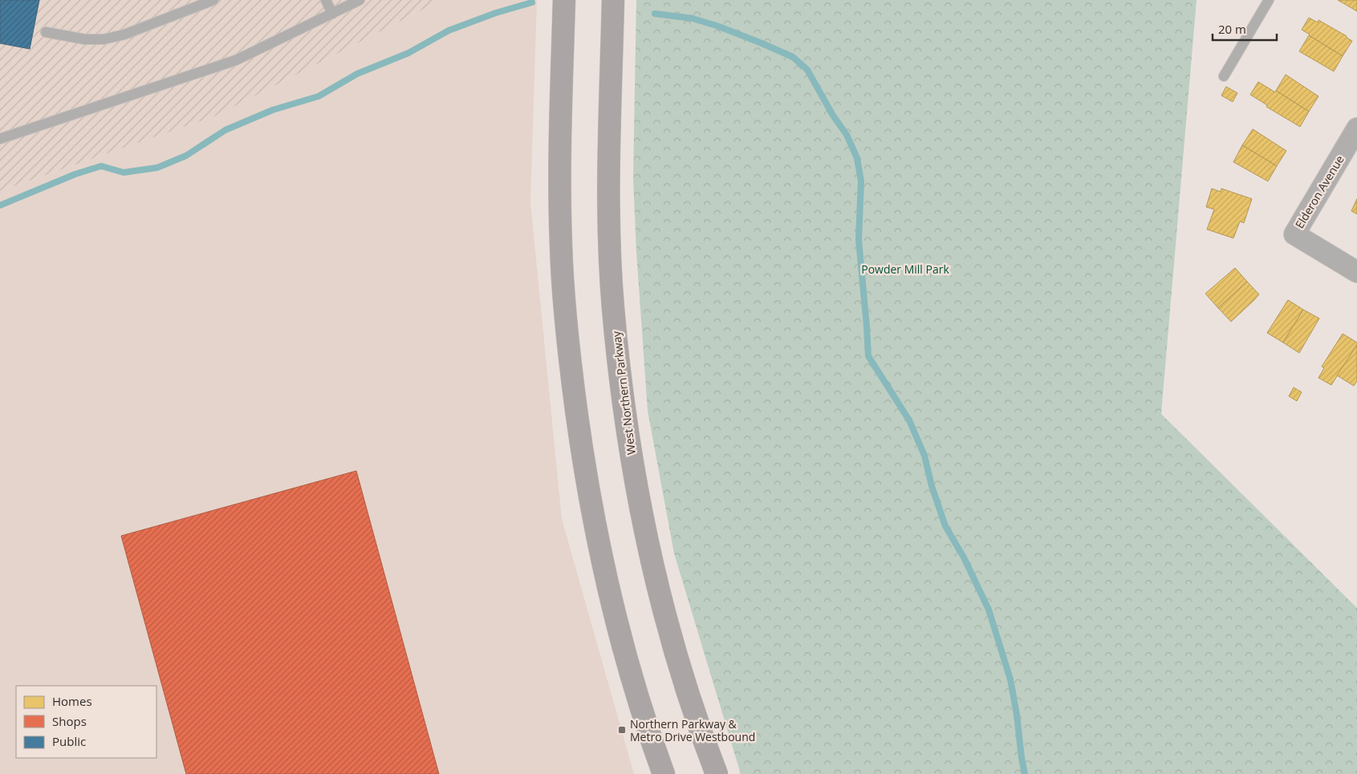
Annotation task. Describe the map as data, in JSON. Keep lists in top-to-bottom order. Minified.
{"streets":{"main road":["West Northern Parkway"],"street":["Elderon Avenue"]},"parks":["Powder Mill Park"],"places":{"transit":["Northern Parkway & Metro Drive Westbound"]},"legend":["Homes","Shops","Public"],"scale_bar":"20 m"}
